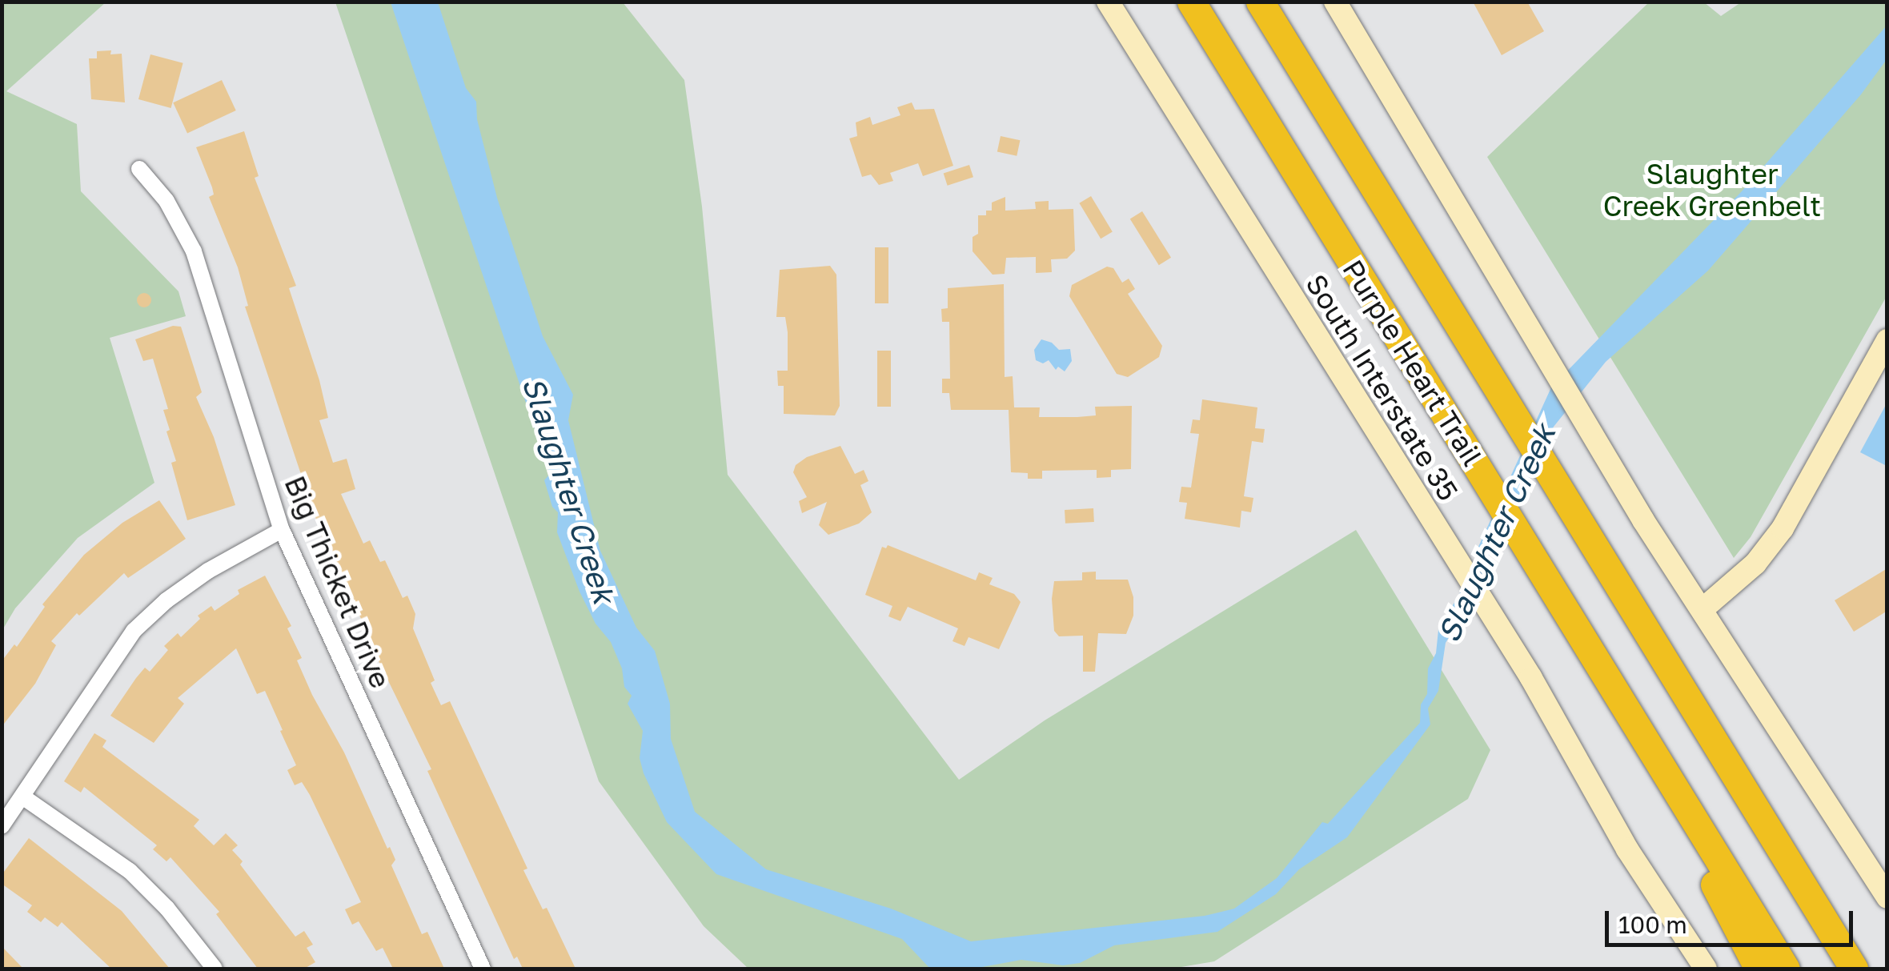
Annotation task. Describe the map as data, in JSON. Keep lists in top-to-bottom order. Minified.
{"streets":{"highway":["Purple Heart Trail"],"main road":["South Interstate 35"],"street":["Big Thicket Drive"]},"water":["Slaughter Creek"],"parks":["Slaughter Creek Greenbelt"],"scale_bar":"100 m"}
